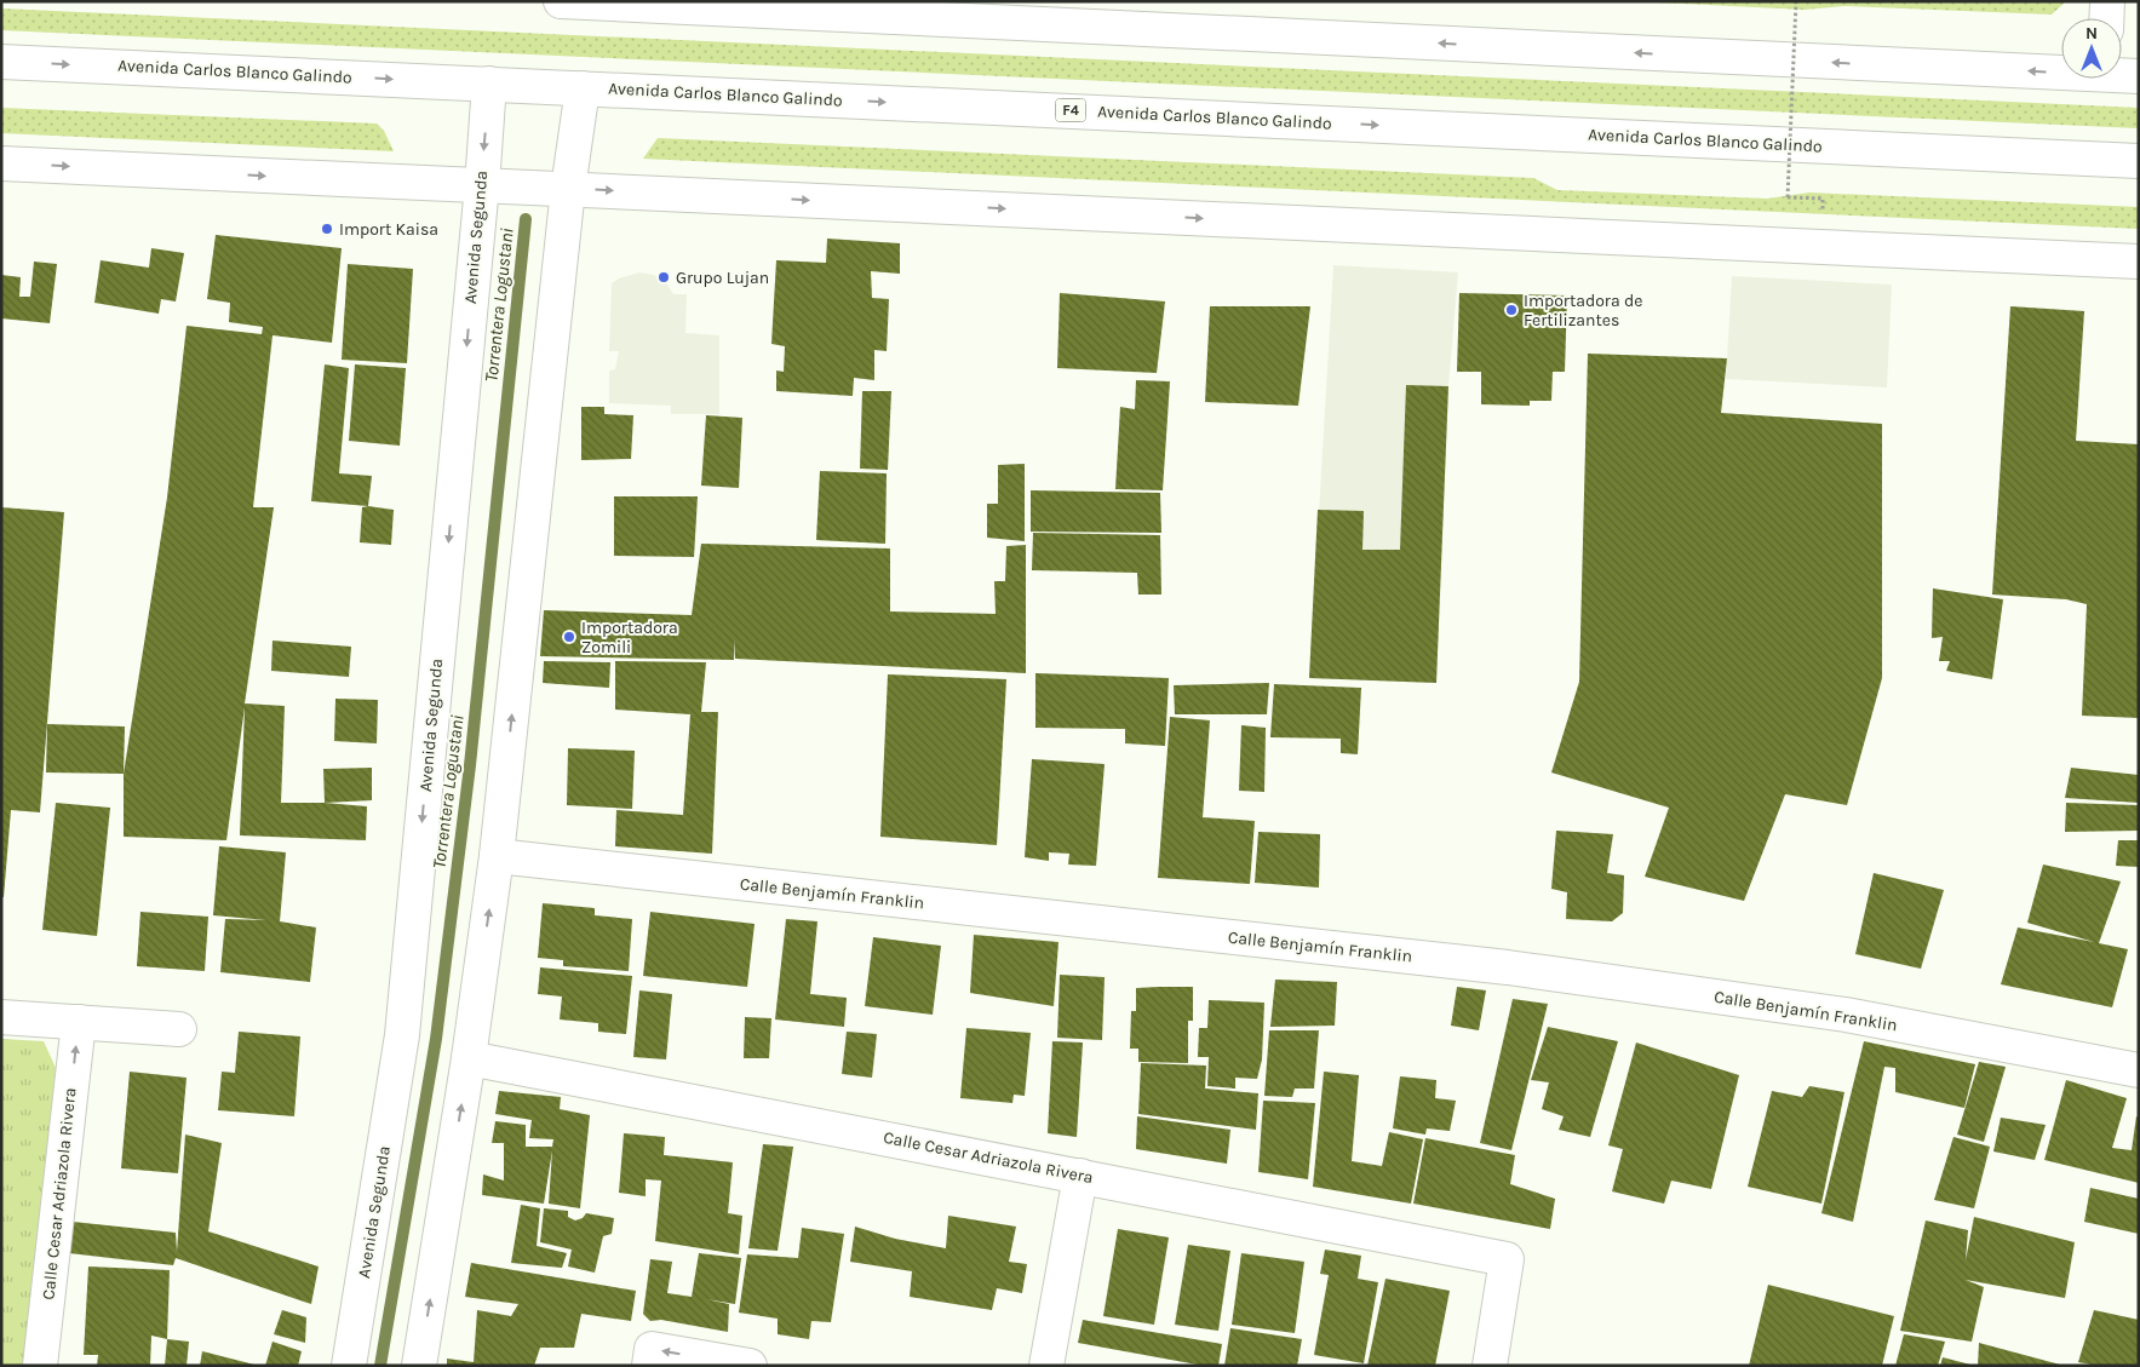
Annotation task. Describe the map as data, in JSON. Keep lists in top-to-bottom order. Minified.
{"streets":{"main road":["Avenida Carlos Blanco Galindo","F4","Avenida Segunda","Calle Benjamín Franklin","Calle Cesar Adriazola Rivera"]},"crossings":[["Avenida Carlos Blanco Galindo","Avenida Segunda"]],"water":["Torrentera Logustani"],"places":["Import Kaisa","Grupo Lujan","Importadora de Fertilizantes","Importadora Zomili"],"north":"top"}
